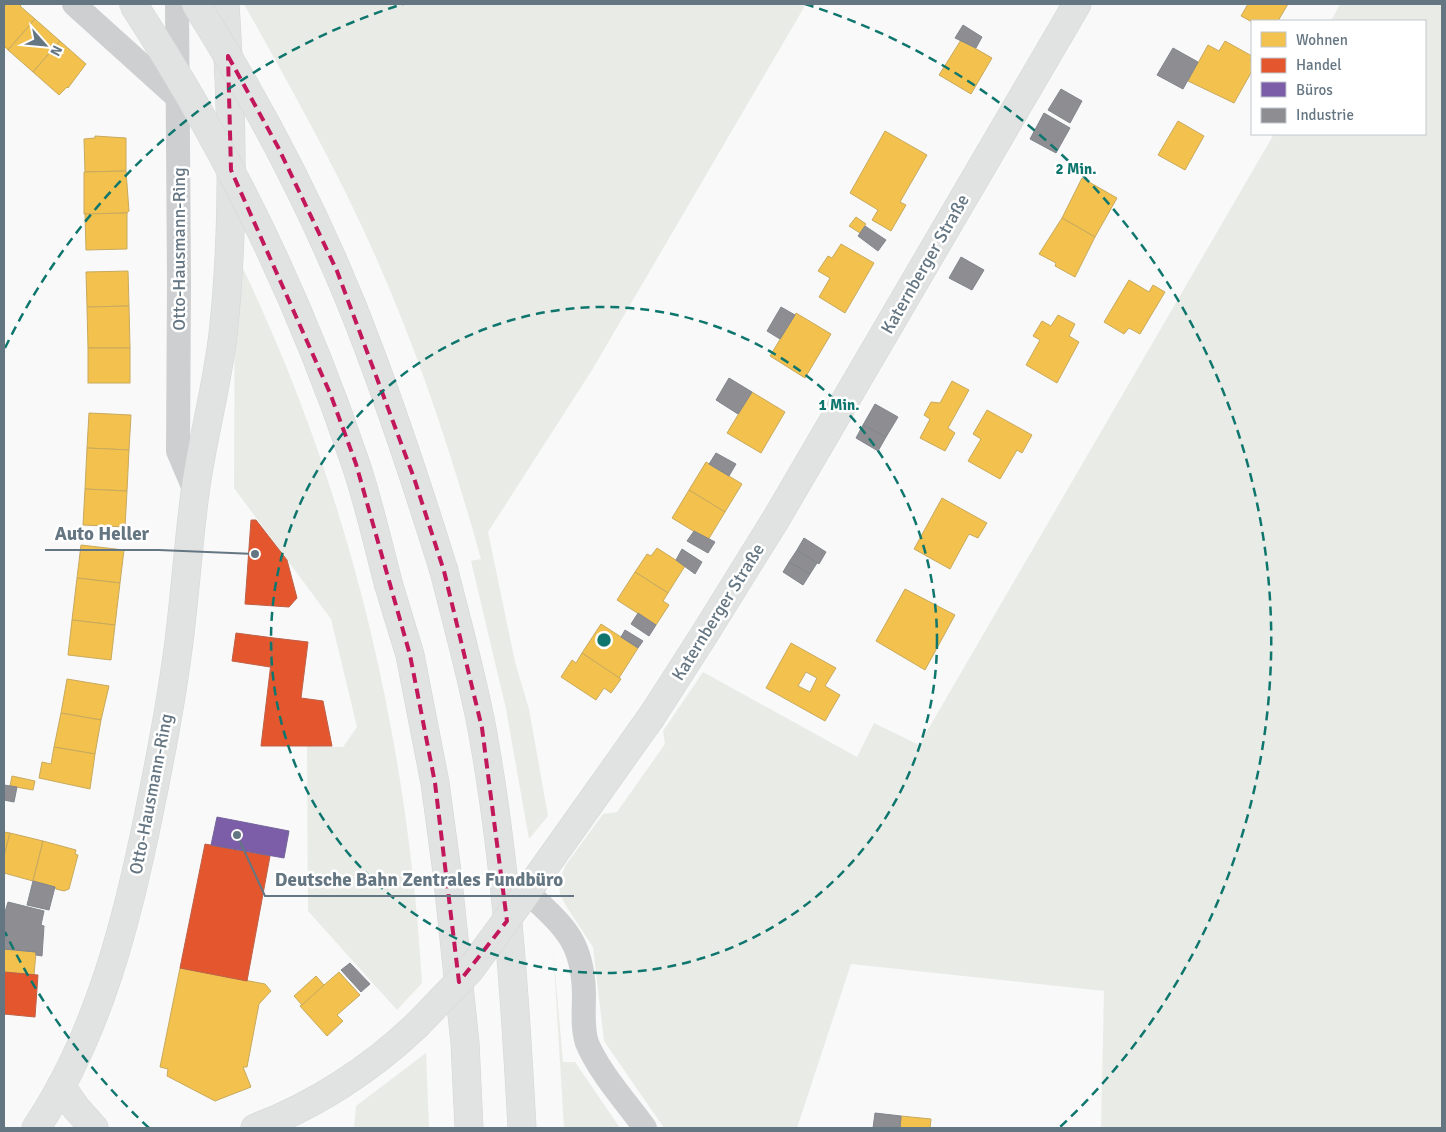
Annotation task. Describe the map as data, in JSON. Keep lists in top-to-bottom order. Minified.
{"streets":{"main road":["Otto-Hausmann-Ring","Katernberger Straße"]},"places":["Auto Heller","Deutsche Bahn Zentrales Fundbüro"],"legend":["Wohnen","Handel","Büros","Industrie"],"north":"bottom right","rings":["2 Min.","1 Min."]}
